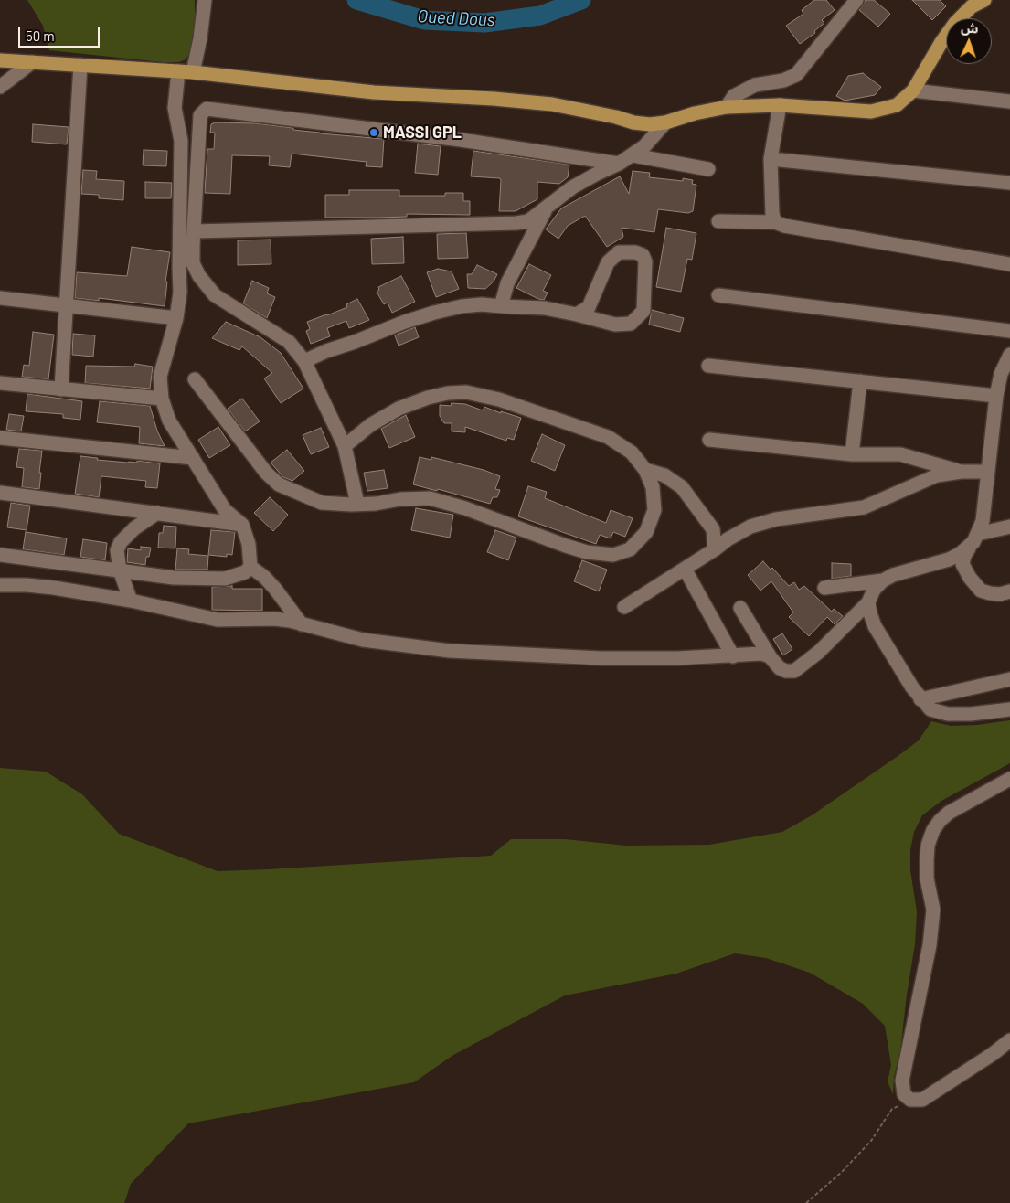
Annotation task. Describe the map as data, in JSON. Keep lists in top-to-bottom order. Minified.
{"water":["Oued Dous"],"places":["MASSI GPL"],"scale_bar":"50 m","north":"top"}
